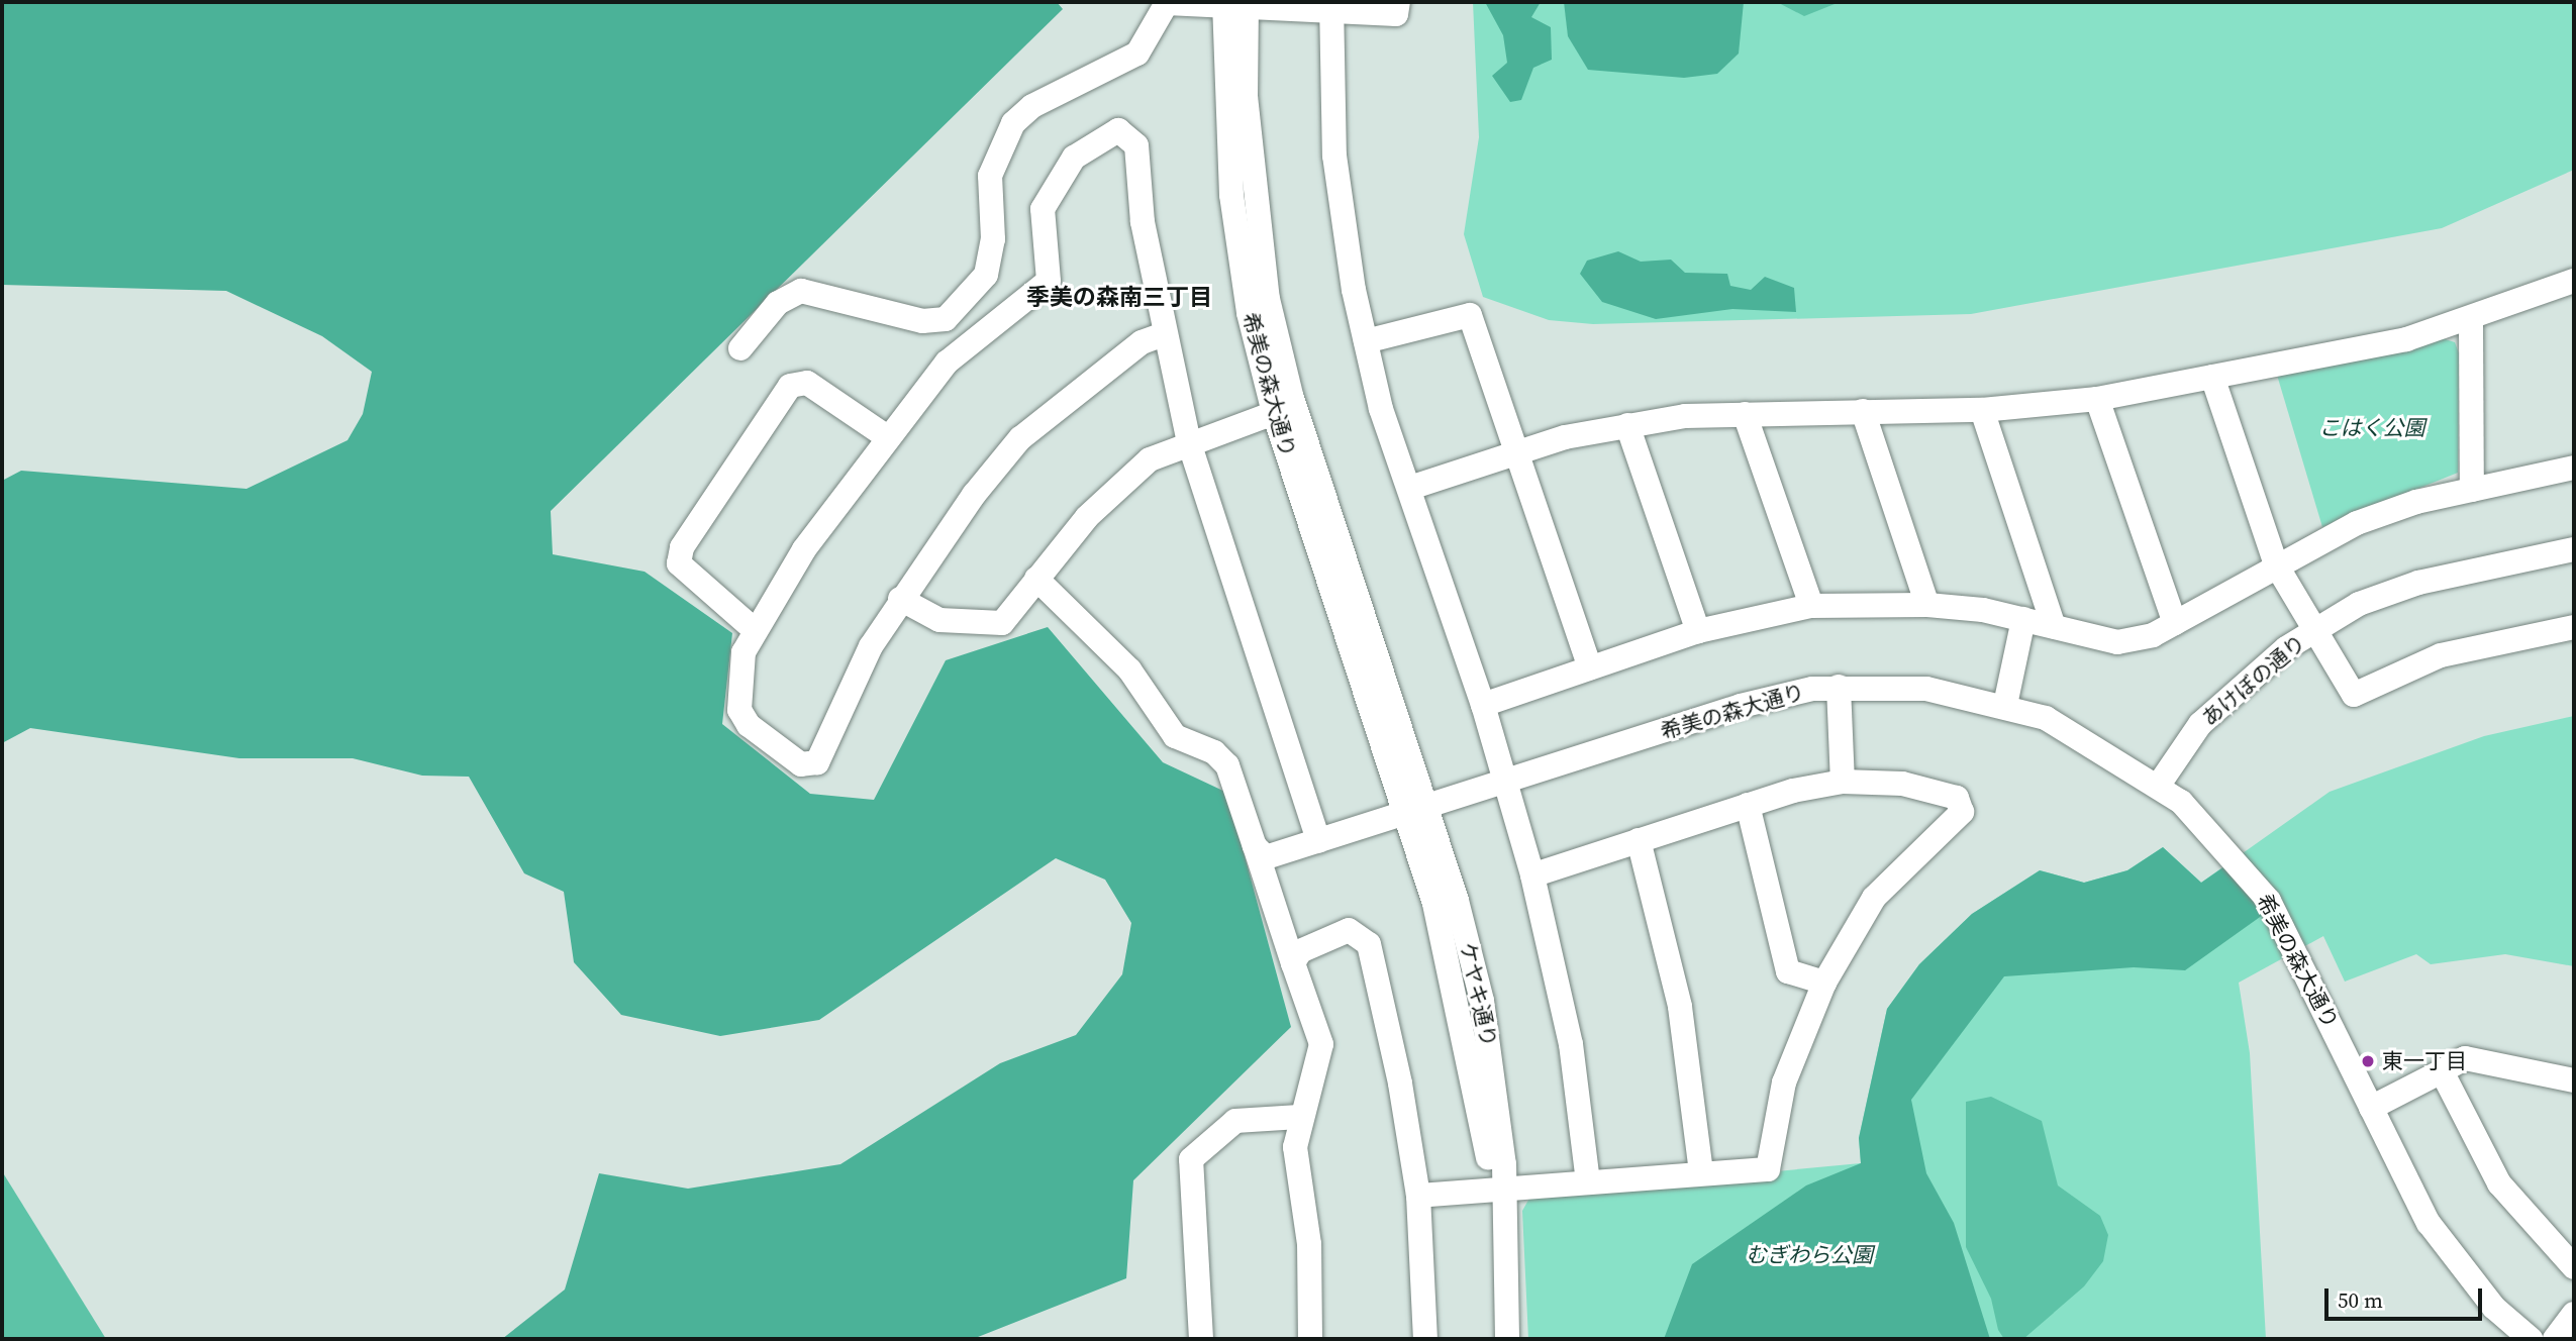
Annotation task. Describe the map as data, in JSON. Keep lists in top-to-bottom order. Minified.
{"streets":{"street":["希美の森大通り","あけぼの通り","ケヤキ通り"]},"crossings":[["希美の森大通り","あけぼの通り"],["希美の森大通り","ケヤキ通り"]],"districts":["季美の森南三丁目"],"parks":["こはく公園","むぎわら公園"],"places":["東一丁目"],"scale_bar":"50 m"}
